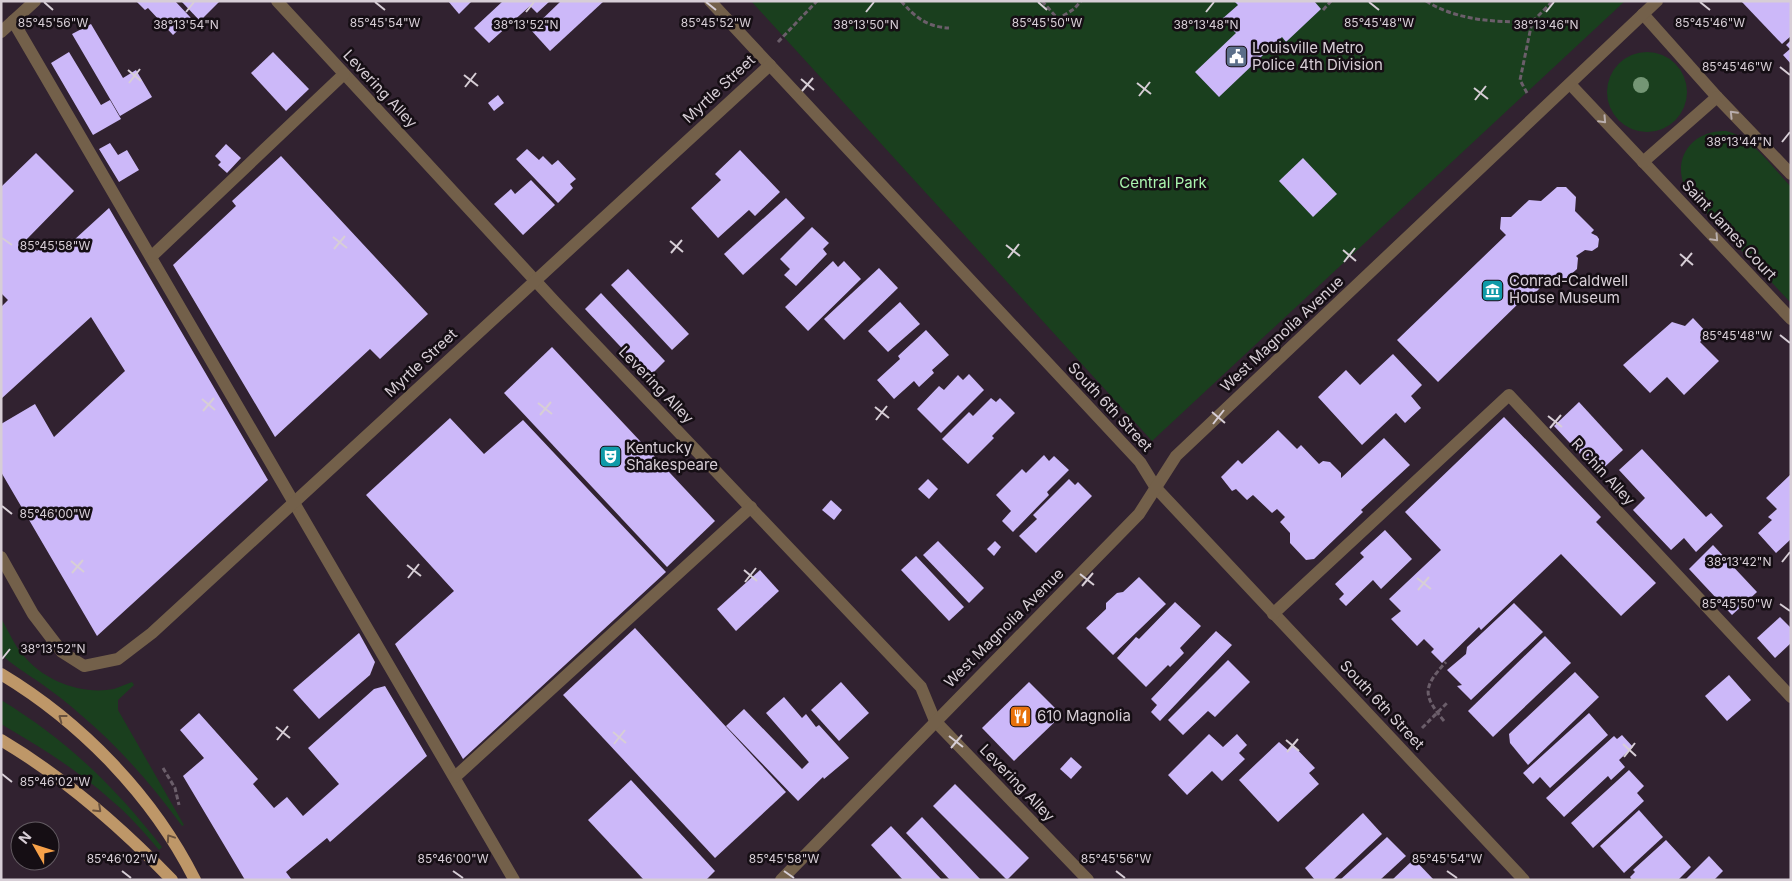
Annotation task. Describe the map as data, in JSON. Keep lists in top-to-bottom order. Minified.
{"streets":{"street":["Levering Alley","Myrtle Street","Saint James Court","West Magnolia Avenue","South 6th Street","R Chin Alley"]},"crossings":[["Levering Alley","Myrtle Street"],["Levering Alley","West Magnolia Avenue"],["Myrtle Street","South 6th Street"],["Saint James Court","West Magnolia Avenue"],["West Magnolia Avenue","South 6th Street"],["South 6th Street","R Chin Alley"]],"parks":["Central Park"],"places":{"public building":["Louisville Metro Police 4th Division"],"museum":["Conrad-Caldwell House Museum"],"theatre":["Kentucky Shakespeare"],"restaurant":["610 Magnolia"]},"north":"top left","coordinates":["85°45'46\"W","85°45'48\"W","85°45'56\"W","85°45'54\"W","85°45'52\"W","85°45'50\"W","38°13'54\"N","38°13'52\"N","38°13'50\"N","38°13'48\"N","38°13'46\"N","38°13'44\"N","85°45'58\"W","85°46'00\"W","38°13'42\"N","85°46'02\"W"]}
